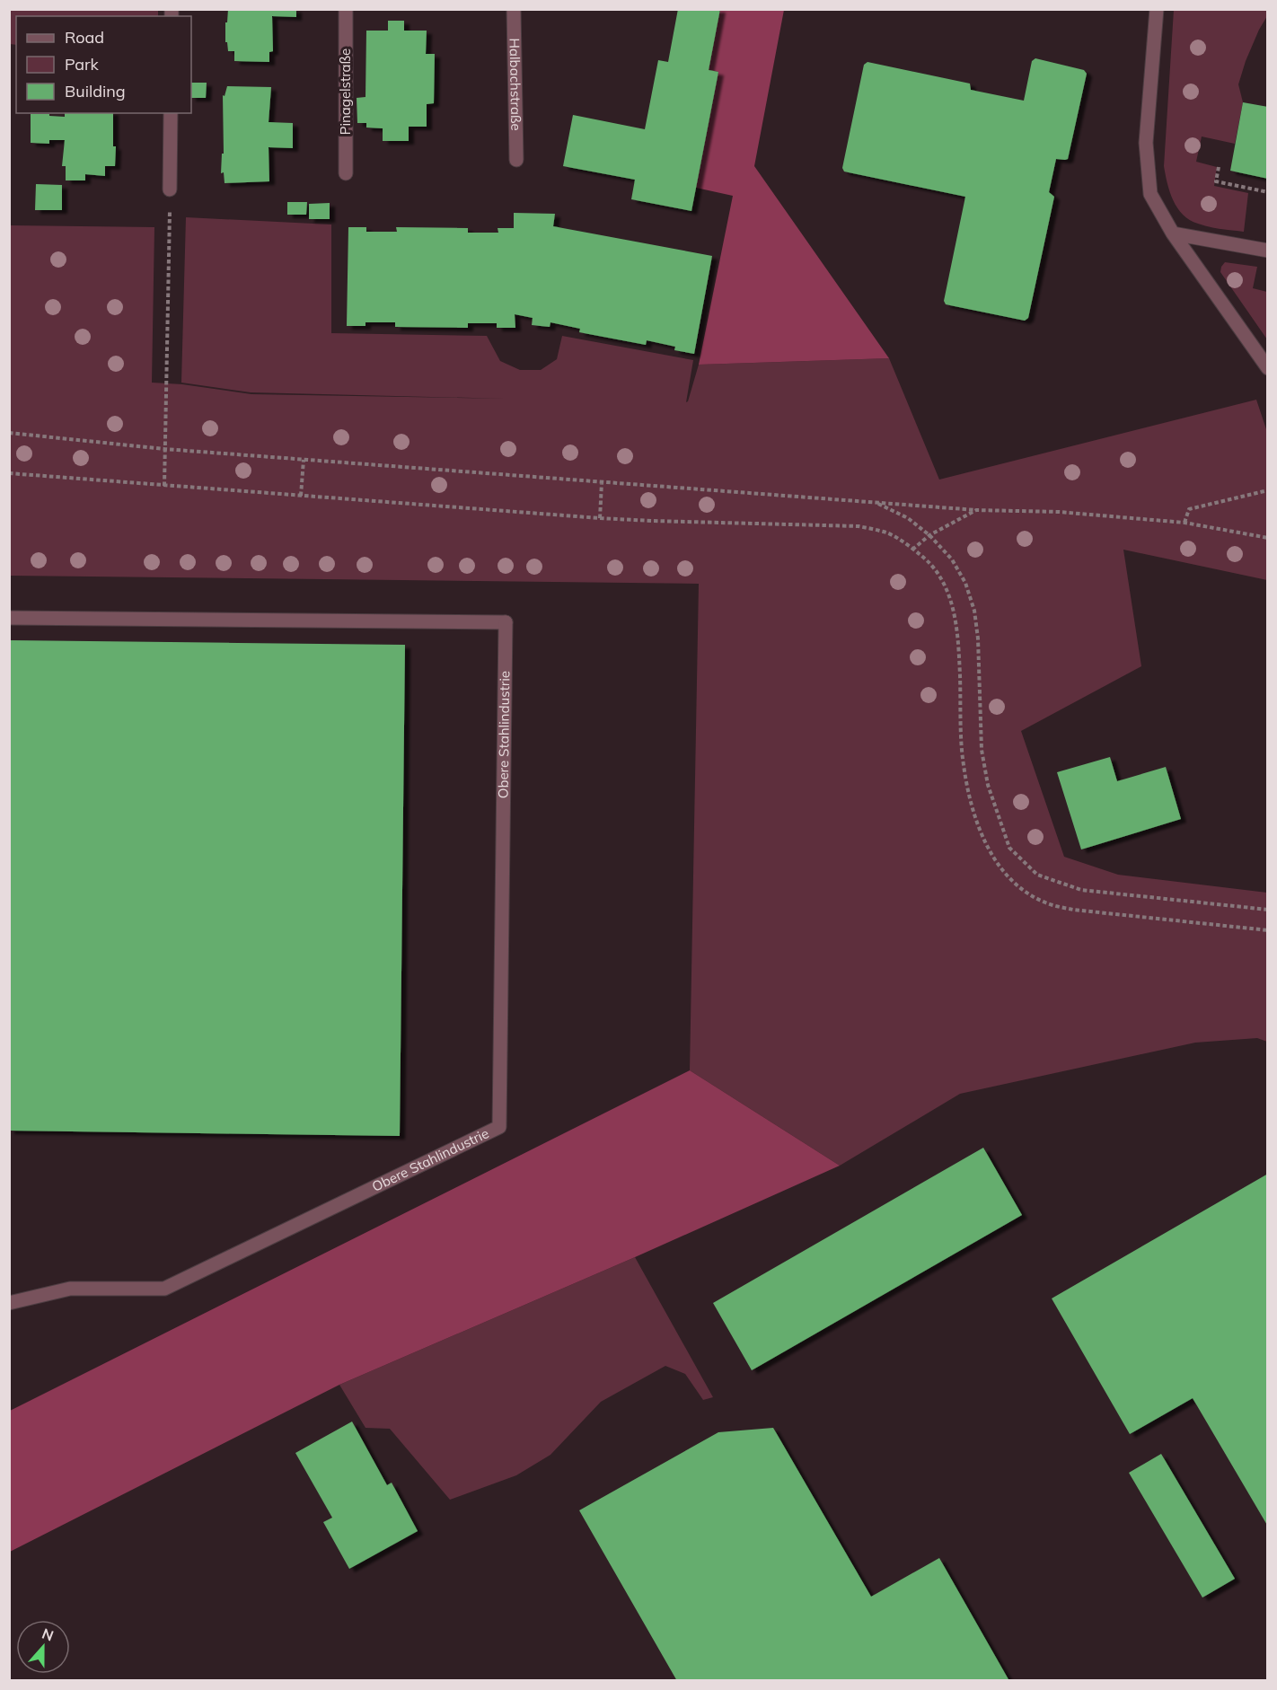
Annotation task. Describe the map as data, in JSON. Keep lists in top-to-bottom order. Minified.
{"streets":{"street":["Halbachstraße","Pinagelstraße","Obere Stahlindustrie"]},"legend":["Road","Park","Building"],"north":"top"}
